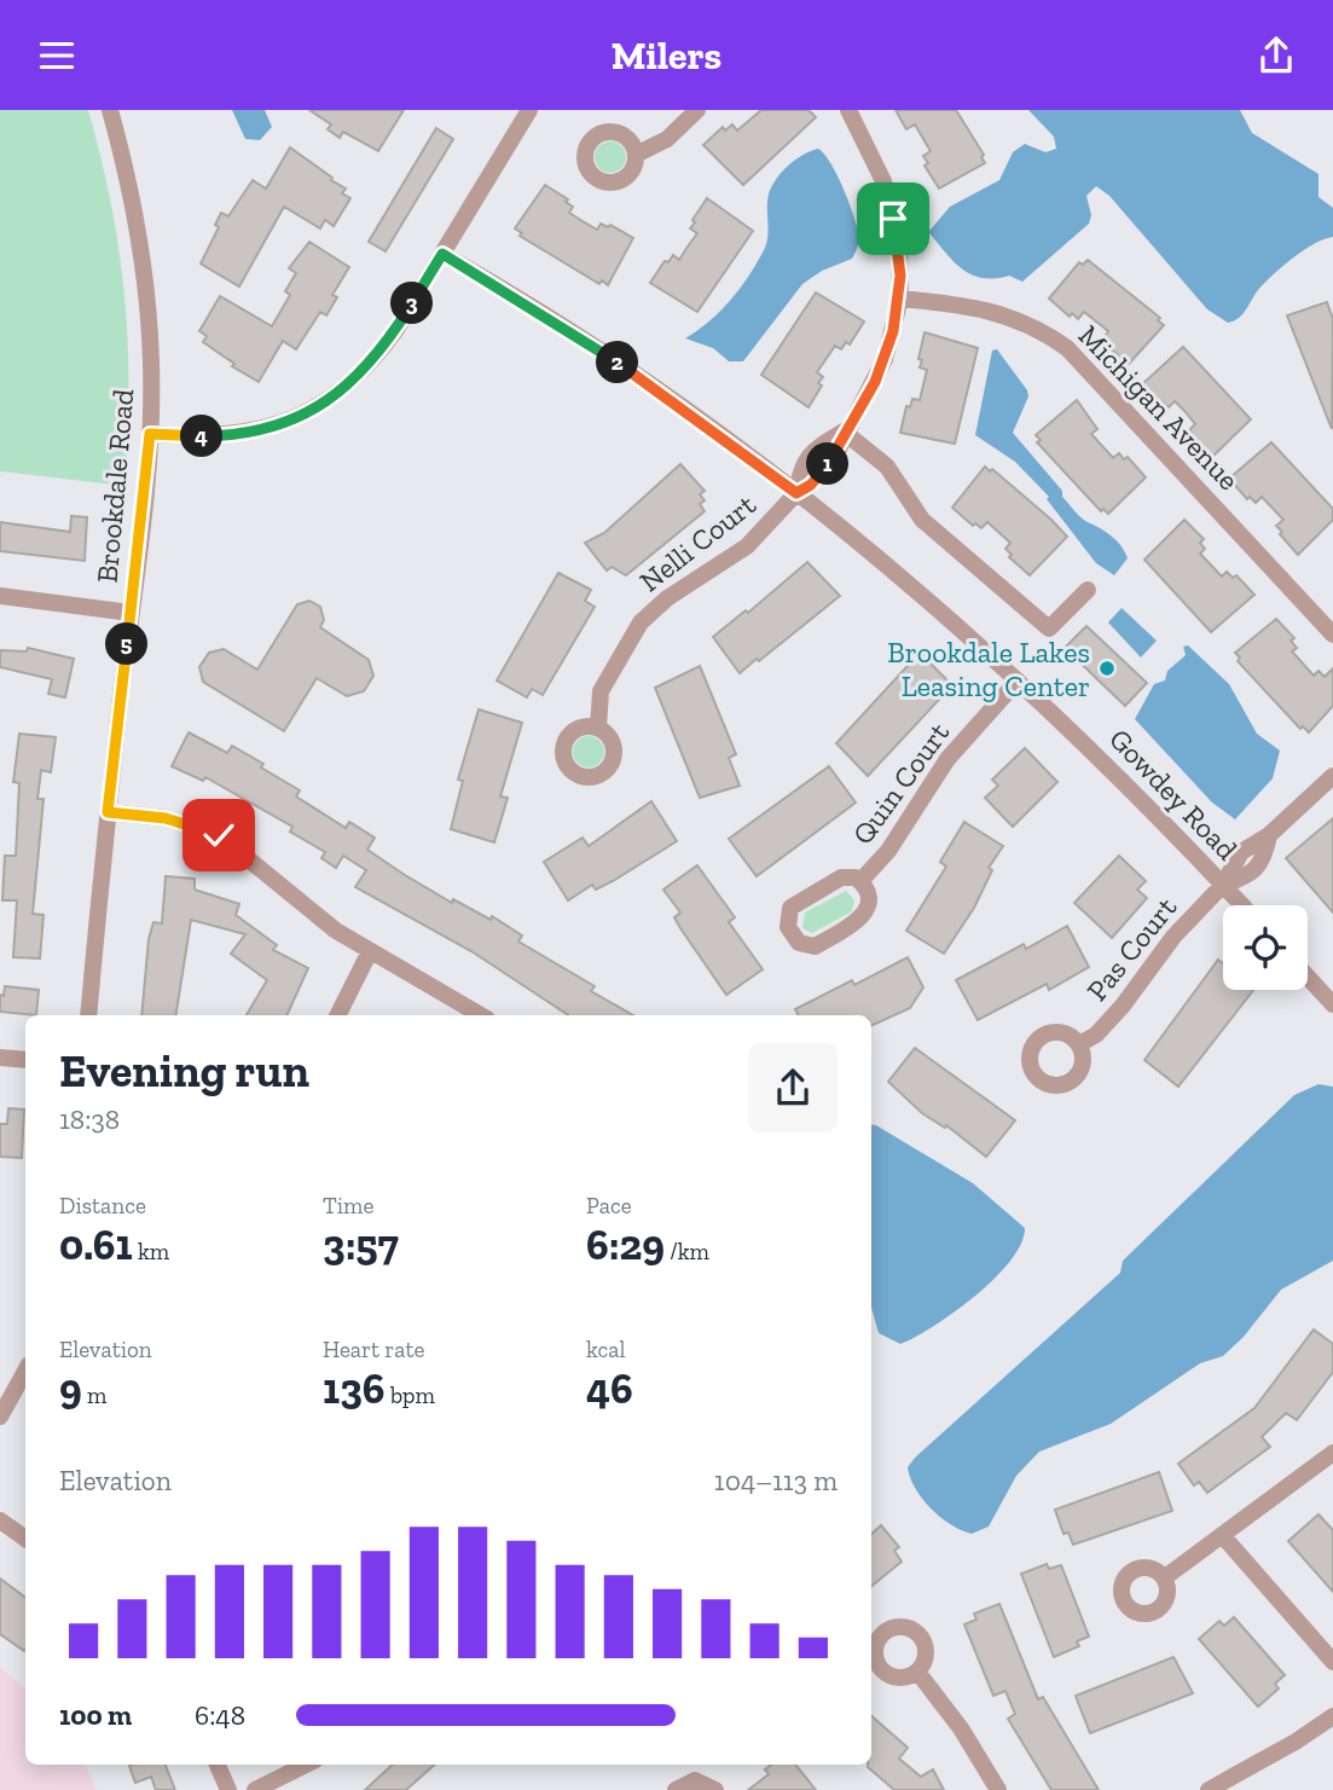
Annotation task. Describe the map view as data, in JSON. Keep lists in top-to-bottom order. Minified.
{"streets":{"street":["Michigan Avenue","Brookdale Road","Nelli Court","Quin Court","Gowdey Road","Pas Court"]},"crossings":[["Michigan Avenue","Nelli Court"],["Nelli Court","Gowdey Road"],["Quin Court","Gowdey Road"],["Gowdey Road","Pas Court"]],"places":["Brookdale Lakes Leasing Center"],"page":{"header":"Milers","pins":["3","2","4","1","5"],"heading":["Evening run","18:38"],"stats":[["Distance","0.61 km"],["Time","3:57"],["Pace","6:29 /km"],["Elevation","9 m"],["Heart rate","136 bpm"],["kcal","46"]],"chart":["Elevation","104–113 m"],"list":[{"name":"100 m","note":"6:48"}]}}
